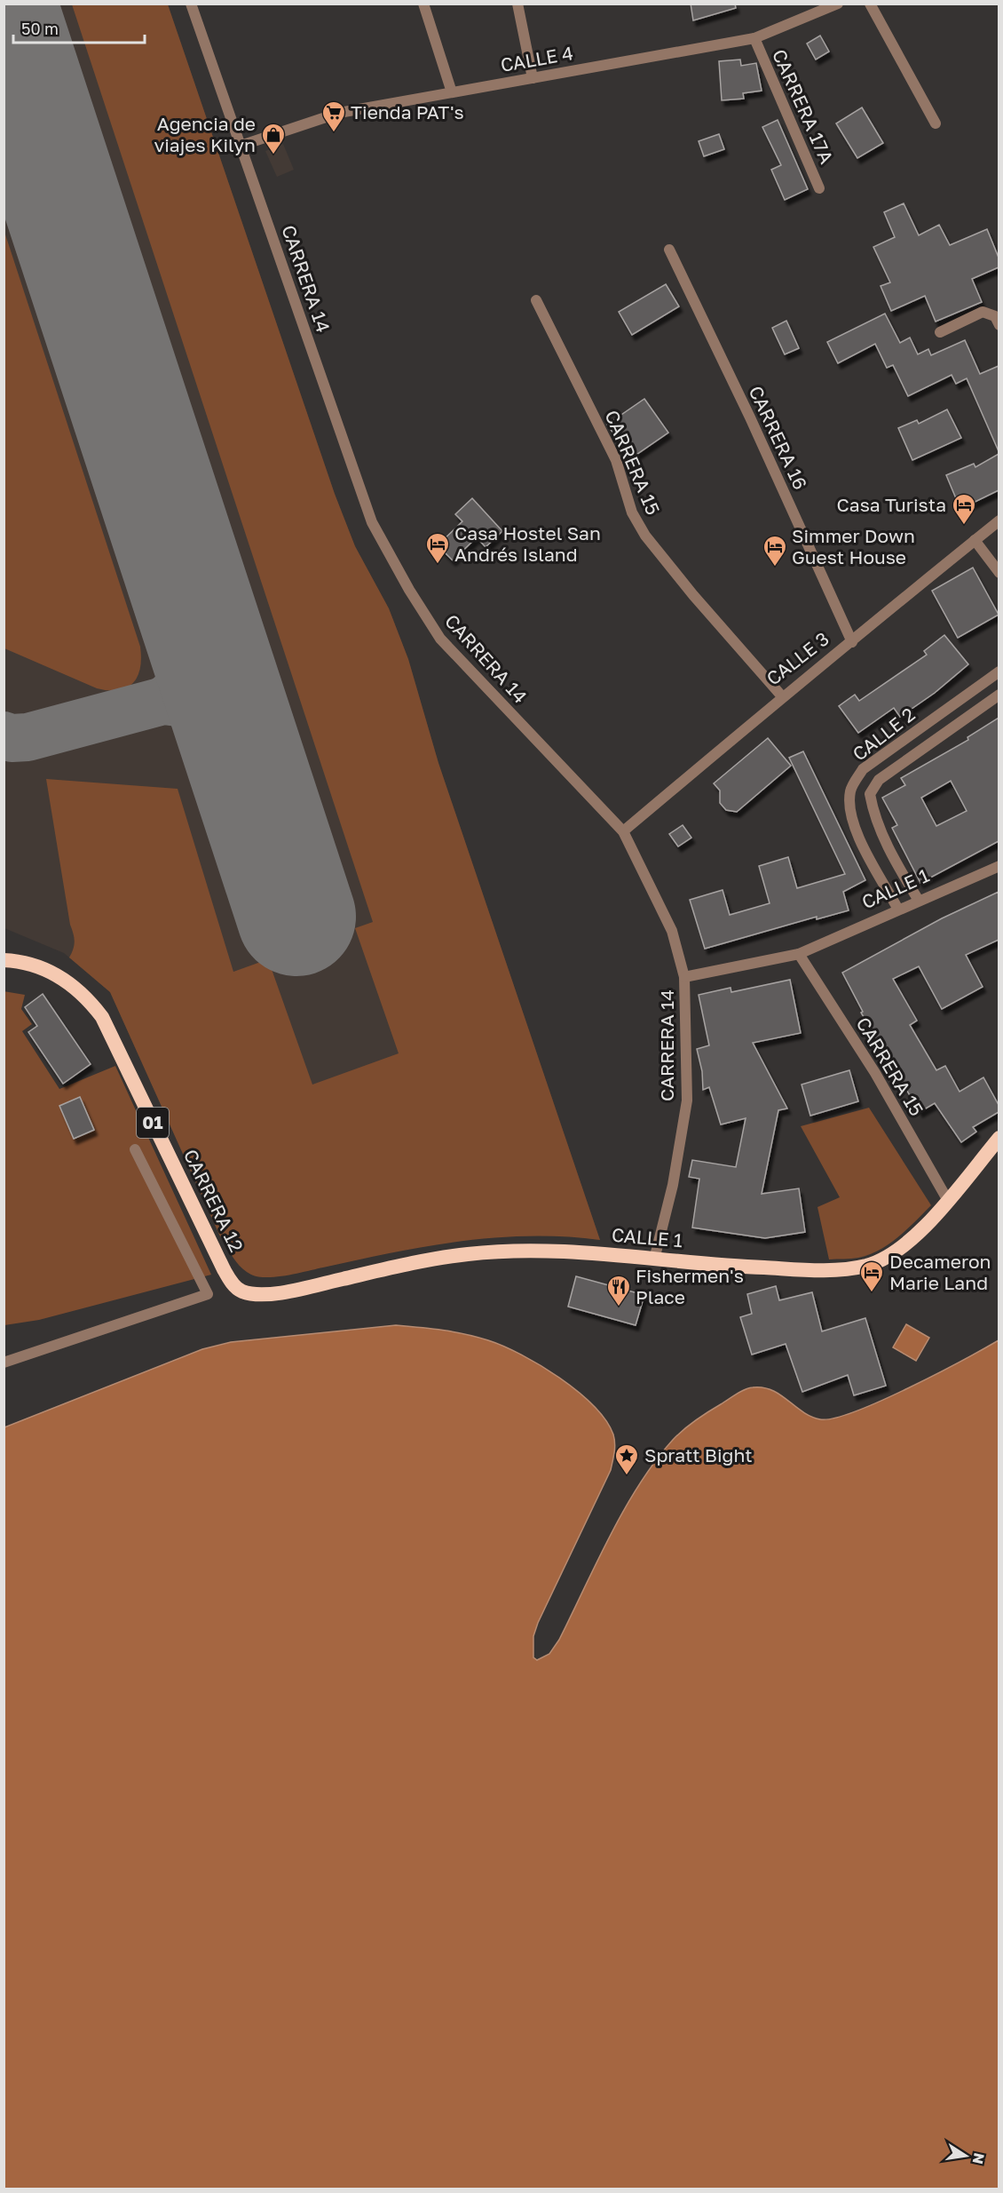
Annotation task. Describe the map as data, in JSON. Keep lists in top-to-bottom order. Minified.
{"streets":{"highway":["CALLE 1","01","CARRERA 12"],"street":["CALLE 4","CARRERA 17A","CARRERA 14","CARRERA 16","CARRERA 15","CALLE 3","CALLE 2"]},"crossings":[["CALLE 4","CARRERA 17A"],["CALLE 4","CARRERA 14"],["CARRERA 14","CALLE 3"],["CARRERA 14","CALLE 1"],["CARRERA 16","CALLE 3"],["CARRERA 15","CALLE 3"],["CARRERA 15","CALLE 1"],["CALLE 2","CALLE 1"],["CALLE 1","CARRERA 12"]],"places":{"supermarket":["Tienda PAT's"],"shop":["Agencia de viajes Kilyn"],"hotel":["Casa Turista","Casa Hostel San Andrés Island","Simmer Down Guest House","Decameron Marie Land"],"restaurant":["Fishermen's Place"],"place":["Spratt Bight"]},"scale_bar":"50 m","north":"right"}
